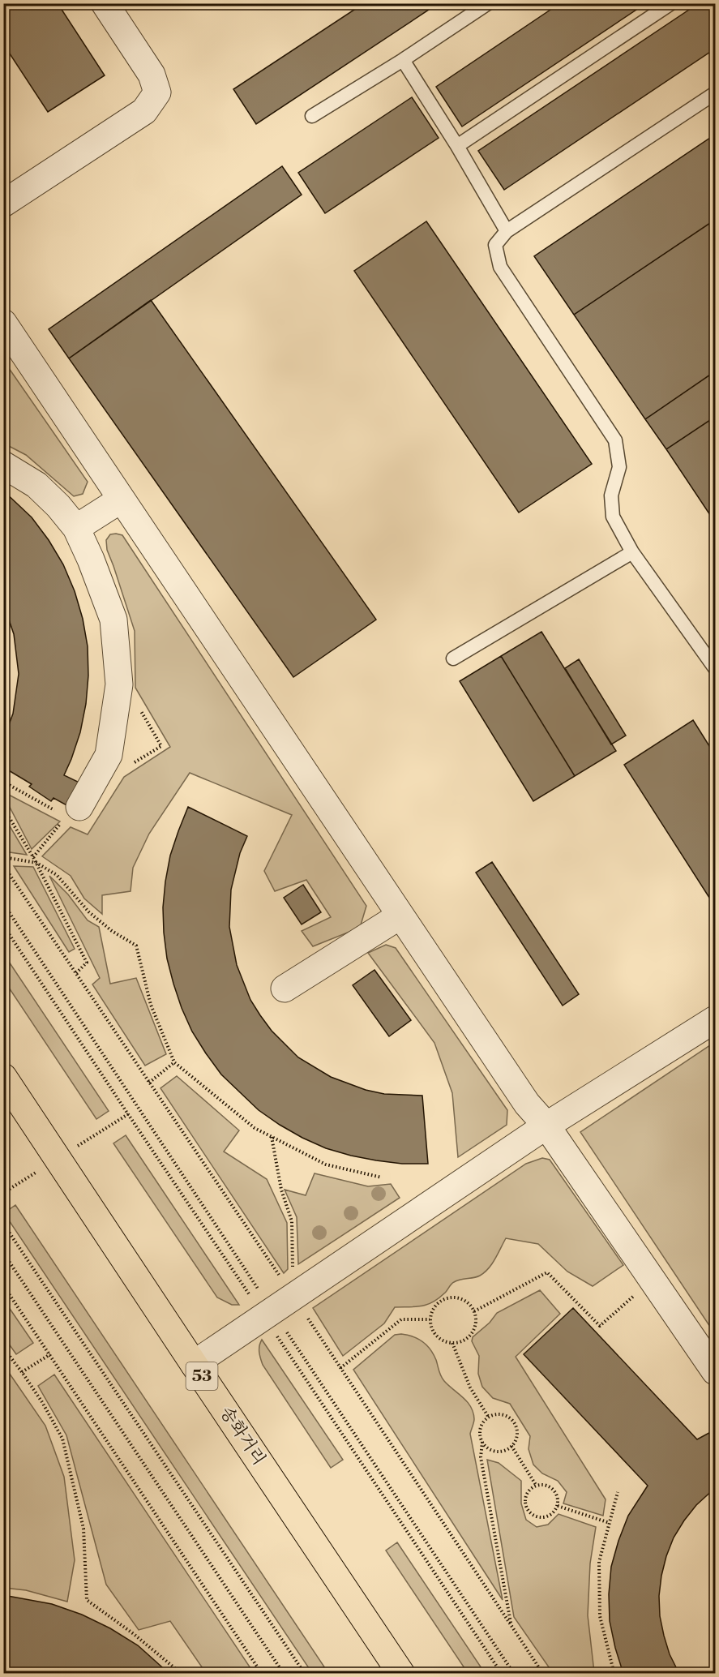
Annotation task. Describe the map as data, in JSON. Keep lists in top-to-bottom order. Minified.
{"streets":{"main road":["53","송화거리"]}}
